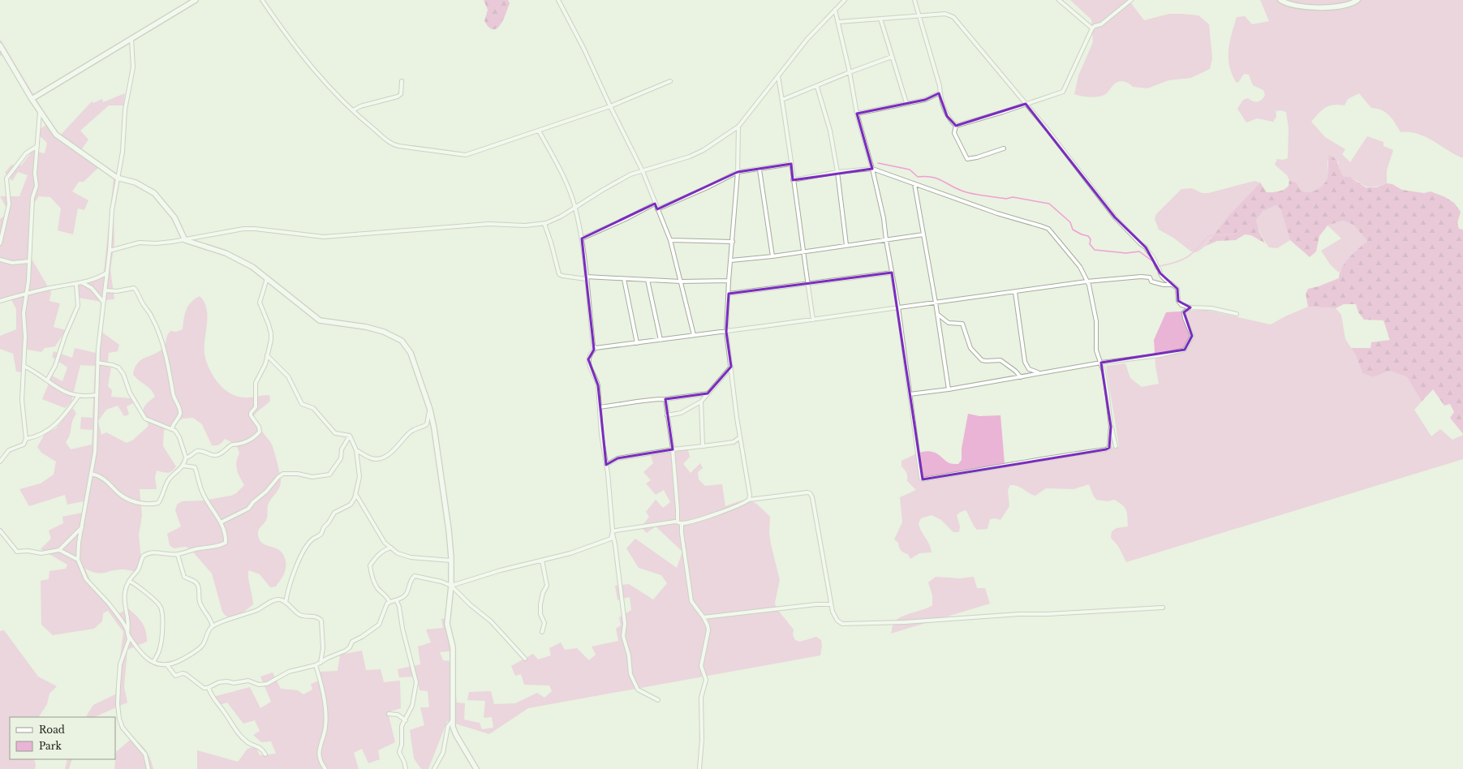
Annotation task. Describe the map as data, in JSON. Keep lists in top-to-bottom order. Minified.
{"legend":["Road","Park"]}
